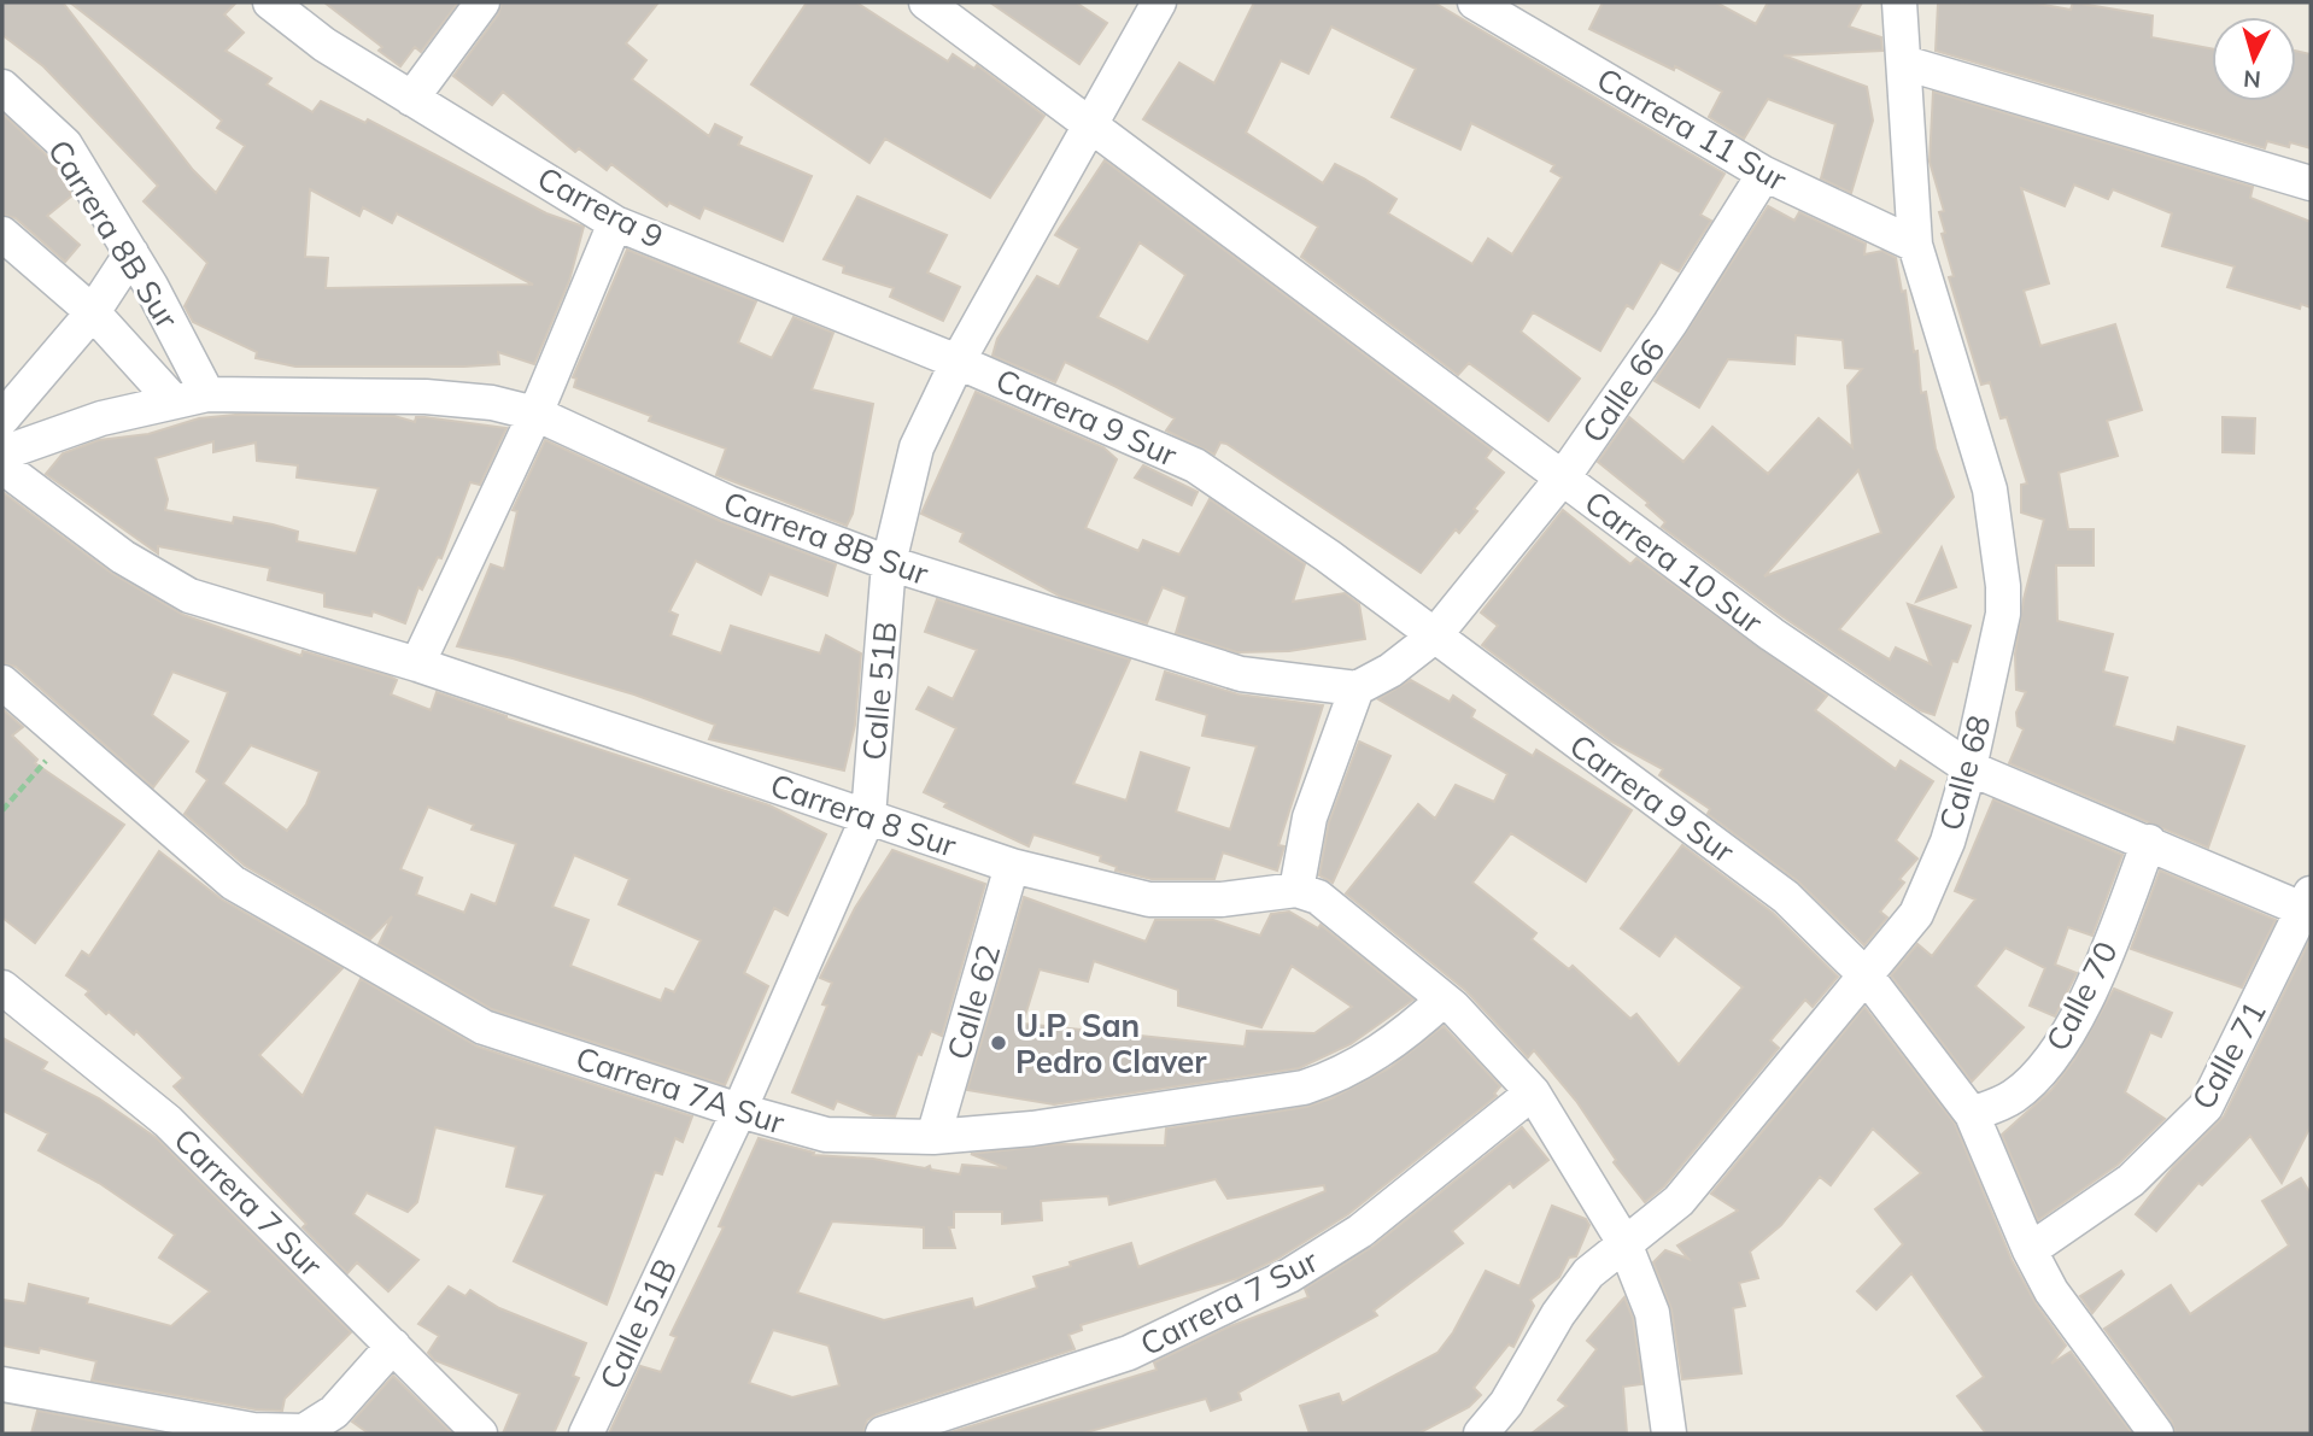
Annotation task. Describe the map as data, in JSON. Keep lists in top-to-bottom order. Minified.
{"streets":{"street":["Carrera 11 Sur","Carrera 9","Carrera 8B Sur","Calle 66","Carrera 9 Sur","Carrera 10 Sur","Calle 51B","Calle 68","Carrera 8 Sur","Calle 70","Calle 62","Calle 71","Carrera 7A Sur","Carrera 7 Sur"]},"crossings":[["Carrera 11 Sur","Calle 66"],["Carrera 11 Sur","Calle 68"],["Carrera 9","Carrera 9 Sur"],["Carrera 9","Calle 51B"],["Carrera 8B Sur","Calle 51B"],["Calle 66","Carrera 9 Sur"],["Calle 66","Carrera 10 Sur"],["Carrera 9 Sur","Calle 51B"],["Carrera 9 Sur","Calle 68"],["Carrera 9 Sur","Calle 70"],["Carrera 9 Sur","Calle 71"],["Carrera 10 Sur","Calle 51B"],["Carrera 10 Sur","Calle 68"],["Carrera 10 Sur","Calle 70"],["Carrera 10 Sur","Calle 71"],["Calle 51B","Carrera 8 Sur"],["Calle 51B","Carrera 7A Sur"],["Carrera 8 Sur","Calle 62"],["Calle 62","Carrera 7A Sur"]],"places":["U.P. San Pedro Claver"],"north":"bottom"}
